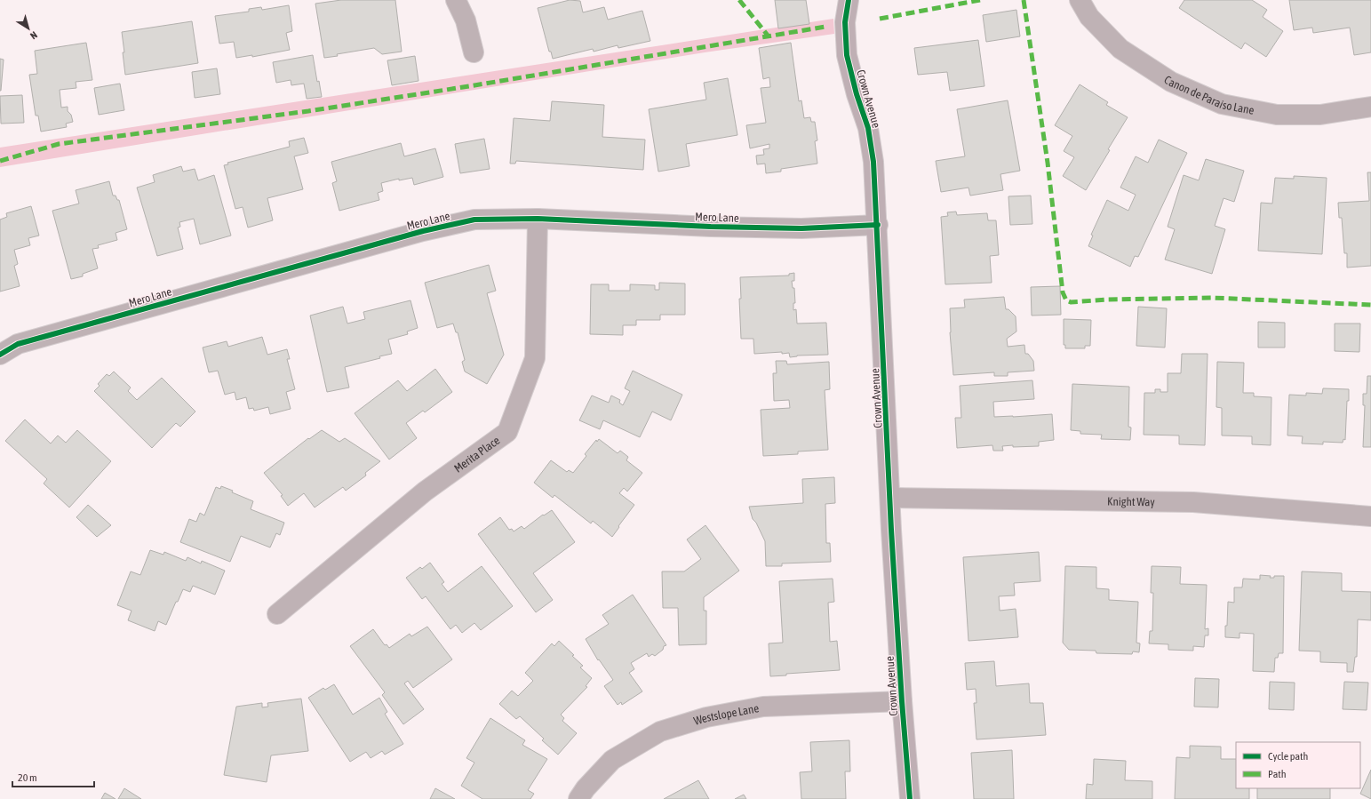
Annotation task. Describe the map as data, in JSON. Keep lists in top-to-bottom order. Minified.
{"streets":{"street":["Canon de Paraiso Lane","Crown Avenue","Mero Lane","Merita Place","Knight Way","Westslope Lane"]},"crossings":[["Crown Avenue","Mero Lane"],["Crown Avenue","Knight Way"],["Crown Avenue","Westslope Lane"],["Mero Lane","Merita Place"]],"legend":["Cycle path","Path"],"scale_bar":"20 m","north":"bottom right"}
